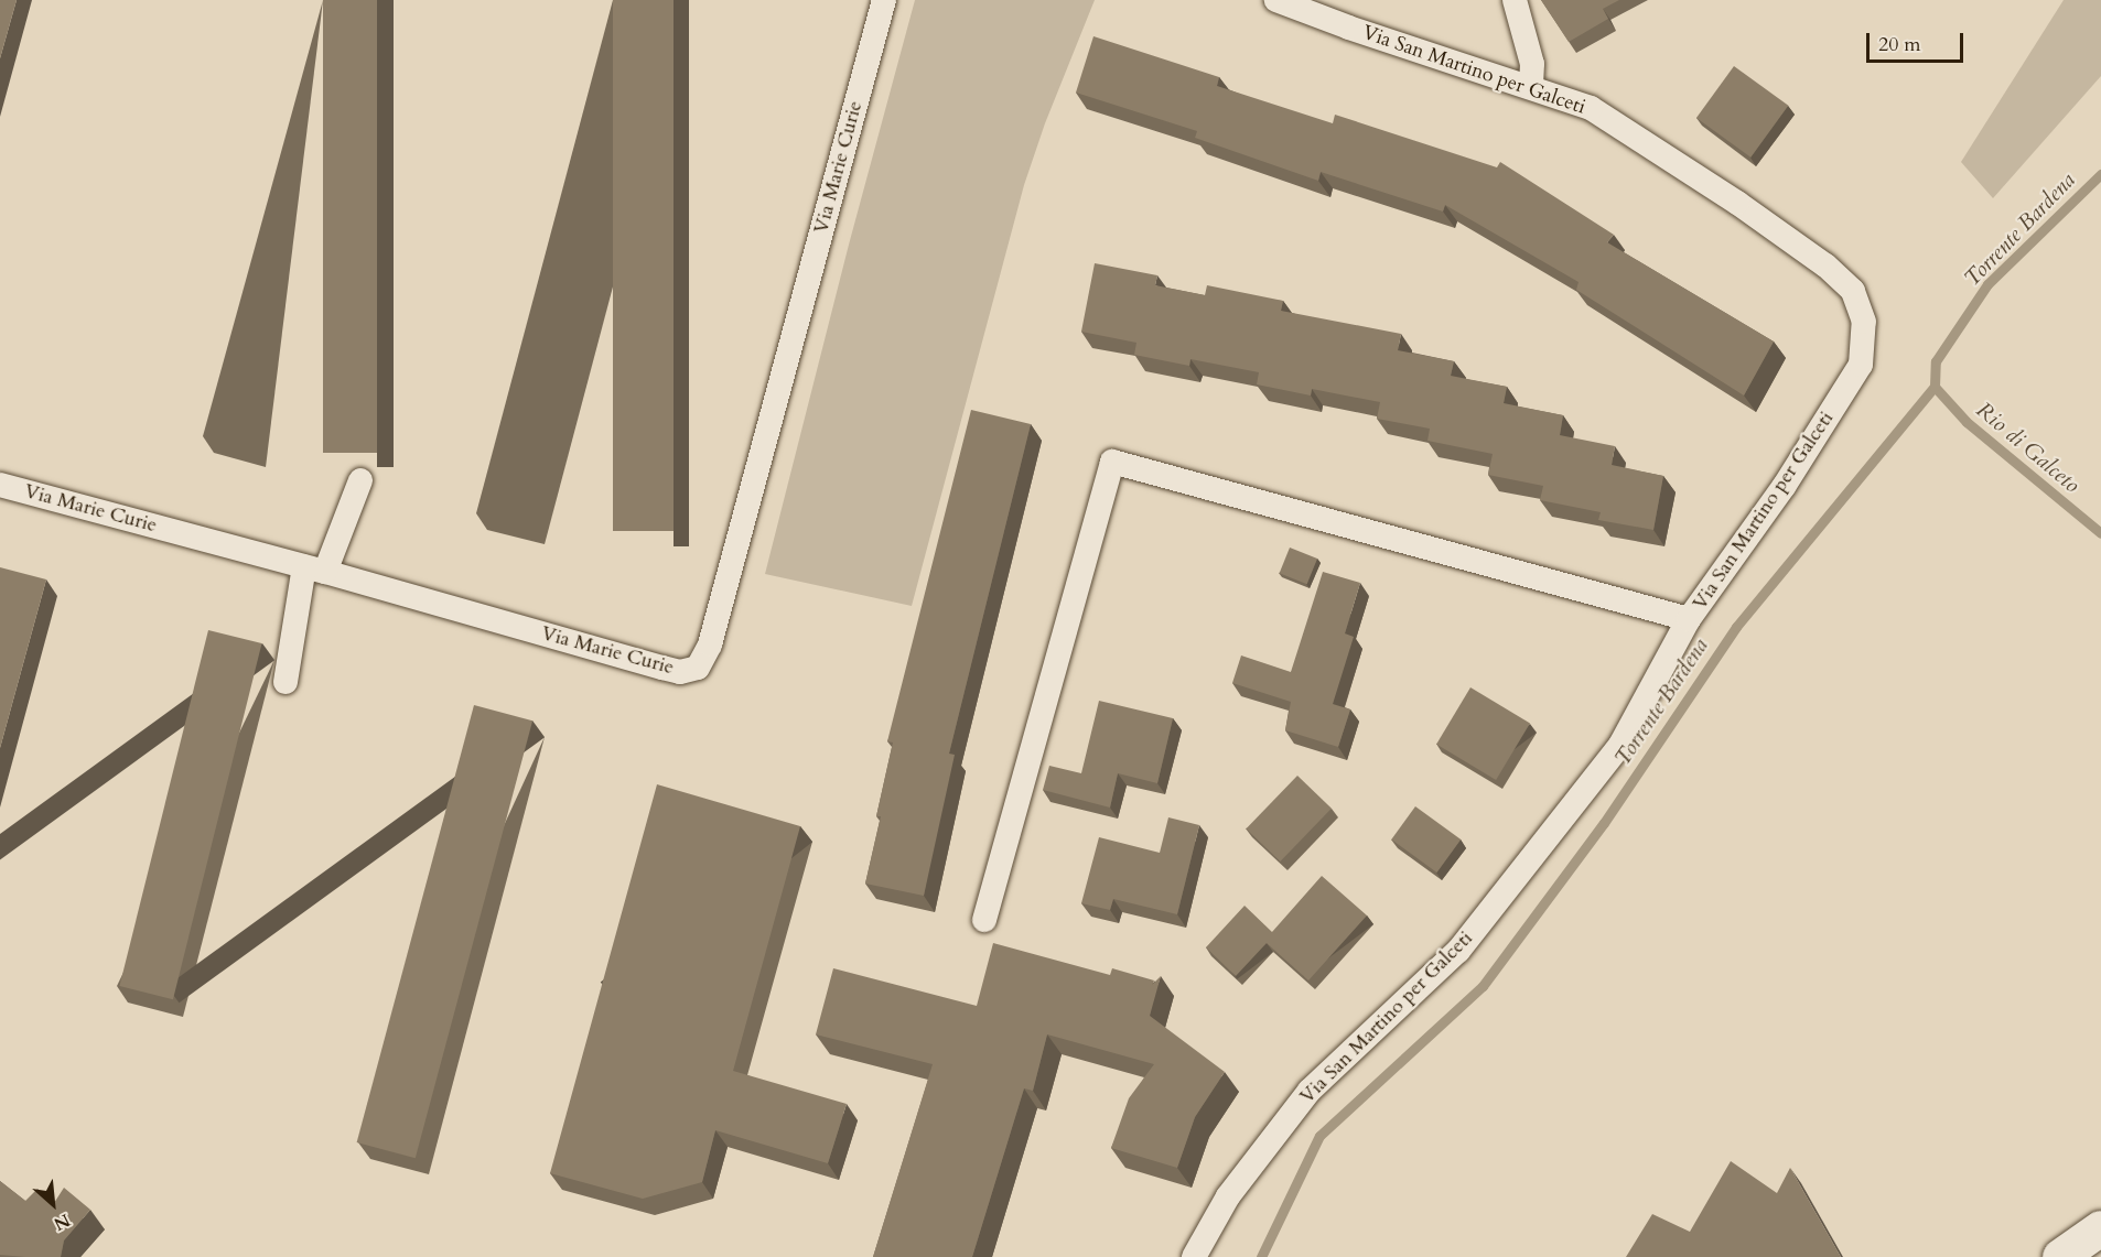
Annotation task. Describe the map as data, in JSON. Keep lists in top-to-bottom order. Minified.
{"streets":{"street":["Via San Martino per Galceti","Via Marie Curie"]},"water":["Torrente Bardena","Rio di Galceto"],"scale_bar":"20 m","north":"bottom right"}
